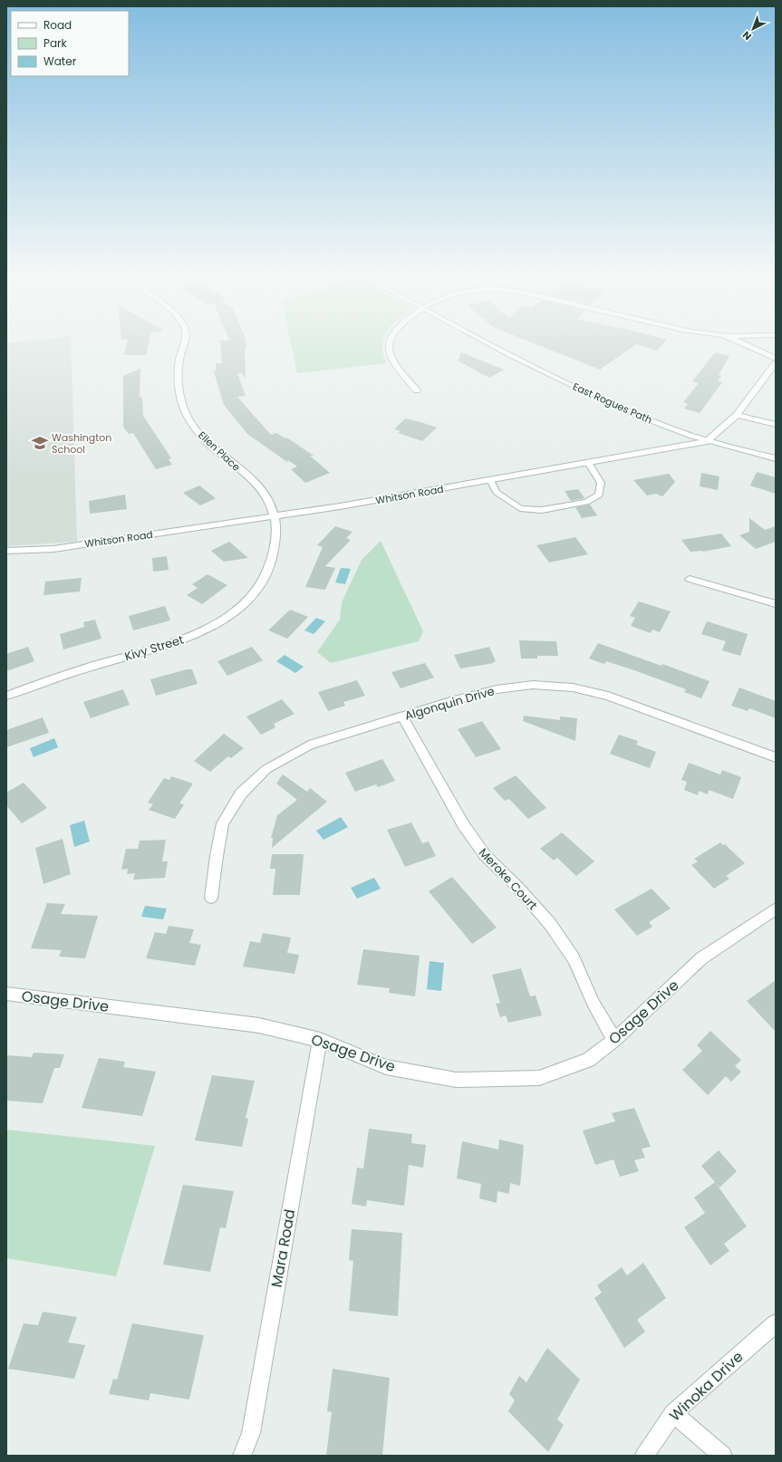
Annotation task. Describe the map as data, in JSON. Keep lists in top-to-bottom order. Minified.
{"streets":{"street":["East Rogues Path","Ellen Place","Whitson Road","Kivy Street","Algonquin Drive","Meroke Court","Osage Drive","Mara Road","Winoka Drive"]},"crossings":[["East Rogues Path","Whitson Road"],["Ellen Place","Whitson Road"],["Ellen Place","Kivy Street"],["Whitson Road","Kivy Street"],["Algonquin Drive","Meroke Court"],["Meroke Court","Osage Drive"],["Osage Drive","Mara Road"]],"places":{"school or university":["Washington School"]},"legend":["Road","Park","Water"],"north":"bottom left"}
